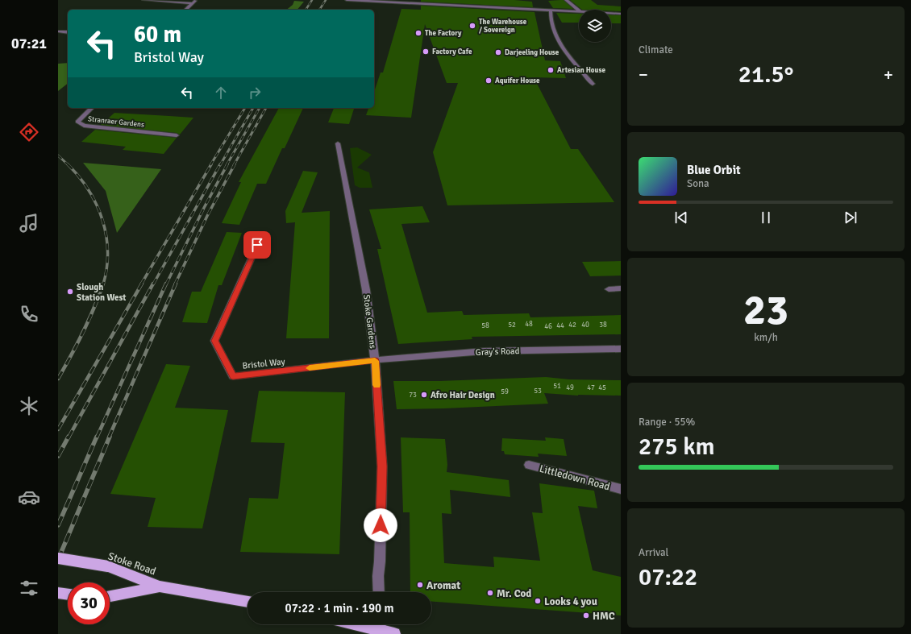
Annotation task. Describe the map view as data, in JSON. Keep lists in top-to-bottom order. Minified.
{"streets":{"main road":["Stoke Road"],"street":["Stranraer Gardens","Stoke Gardens","Gray's Road","Bristol Way","Littledown Road"]},"crossings":[["Stoke Gardens","Gray's Road"],["Stoke Gardens","Bristol Way"],["Gray's Road","Bristol Way"]],"places":["The Warehouse / Sovereign","The Factory","Factory Cafe","Darjeeling House","Artesian House","Aquifer House","Slough Station West","Afro Hair Design","Aromat","Mr. Cod","Looks 4 you","HMC"],"house_numbers":["48","52","42","40","38","58","44","46","51","49","47","45","53","59","73"],"page":{"tabs":"07:21","tile":["Climate",["23","km/h"],["Range · 55%","275 km"],["Arrival","07:22"]],"turn":["60 m","Bristol Way"],"heat":["−","21.5°","+"],"song":["Blue Orbit","Sona"],"limit":"30","trip":"07:22 · 1 min · 190 m"}}
